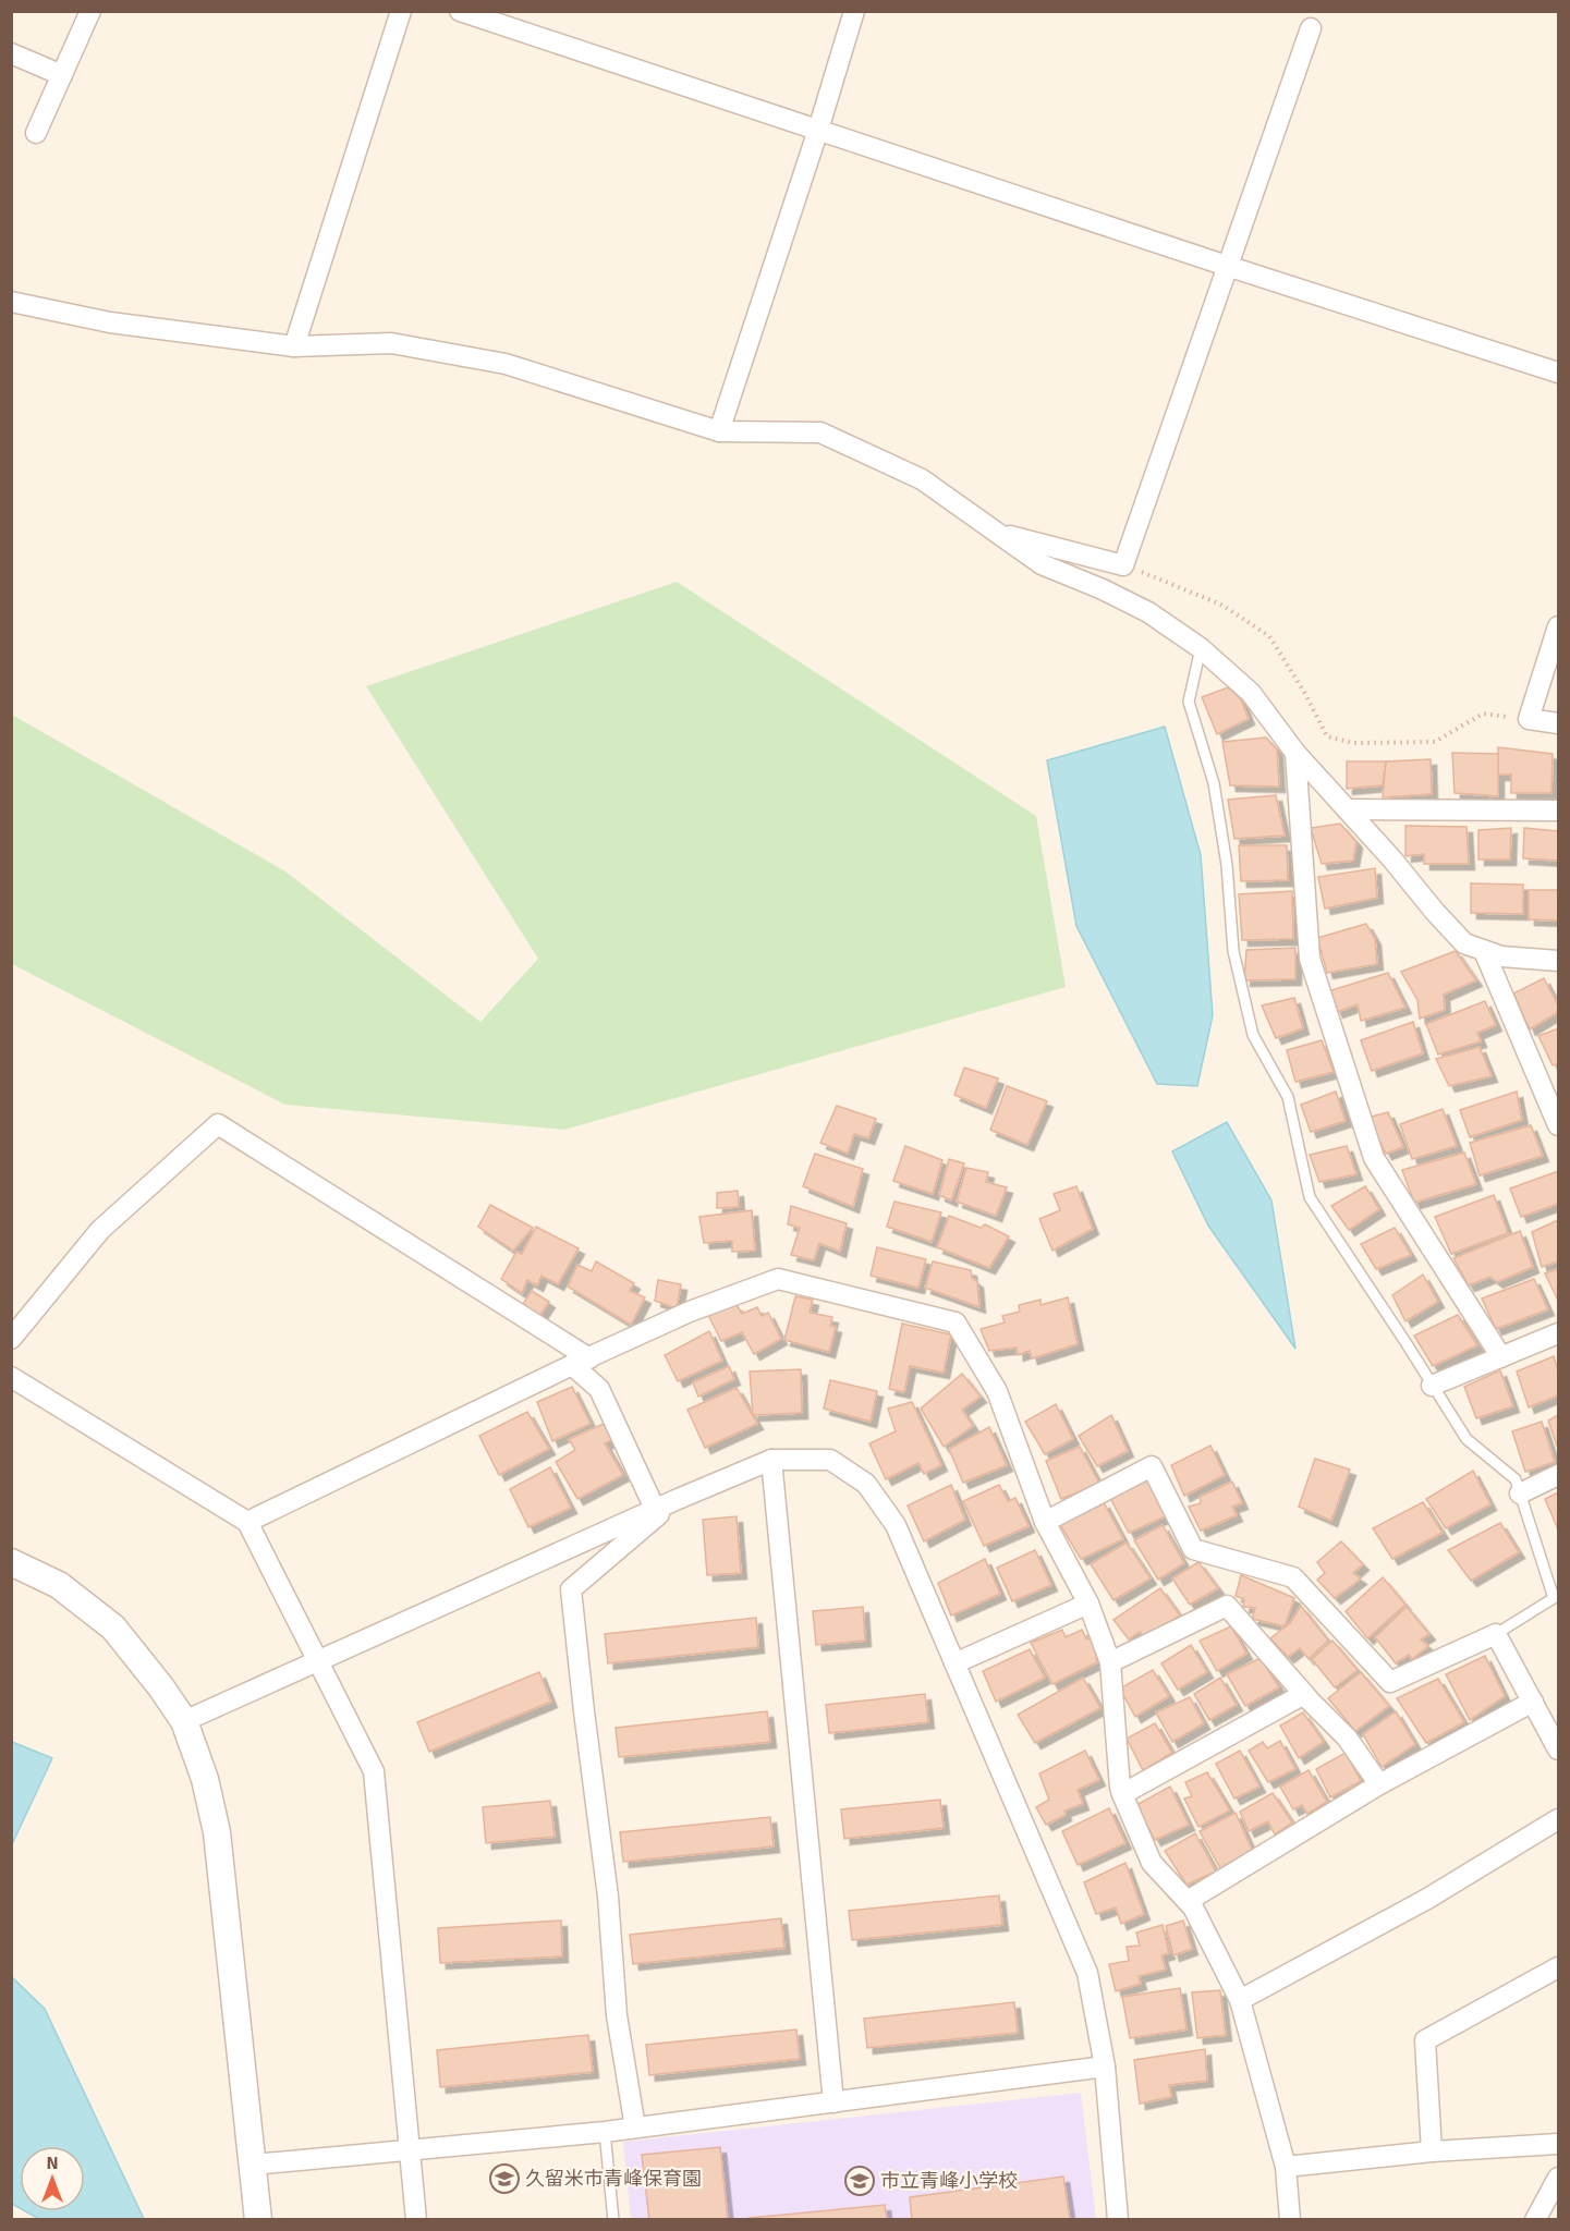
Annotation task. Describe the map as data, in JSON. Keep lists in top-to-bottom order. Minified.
{"places":{"school or university":["久留米市青峰保育園","市立青峰小学校"]},"north":"top"}
